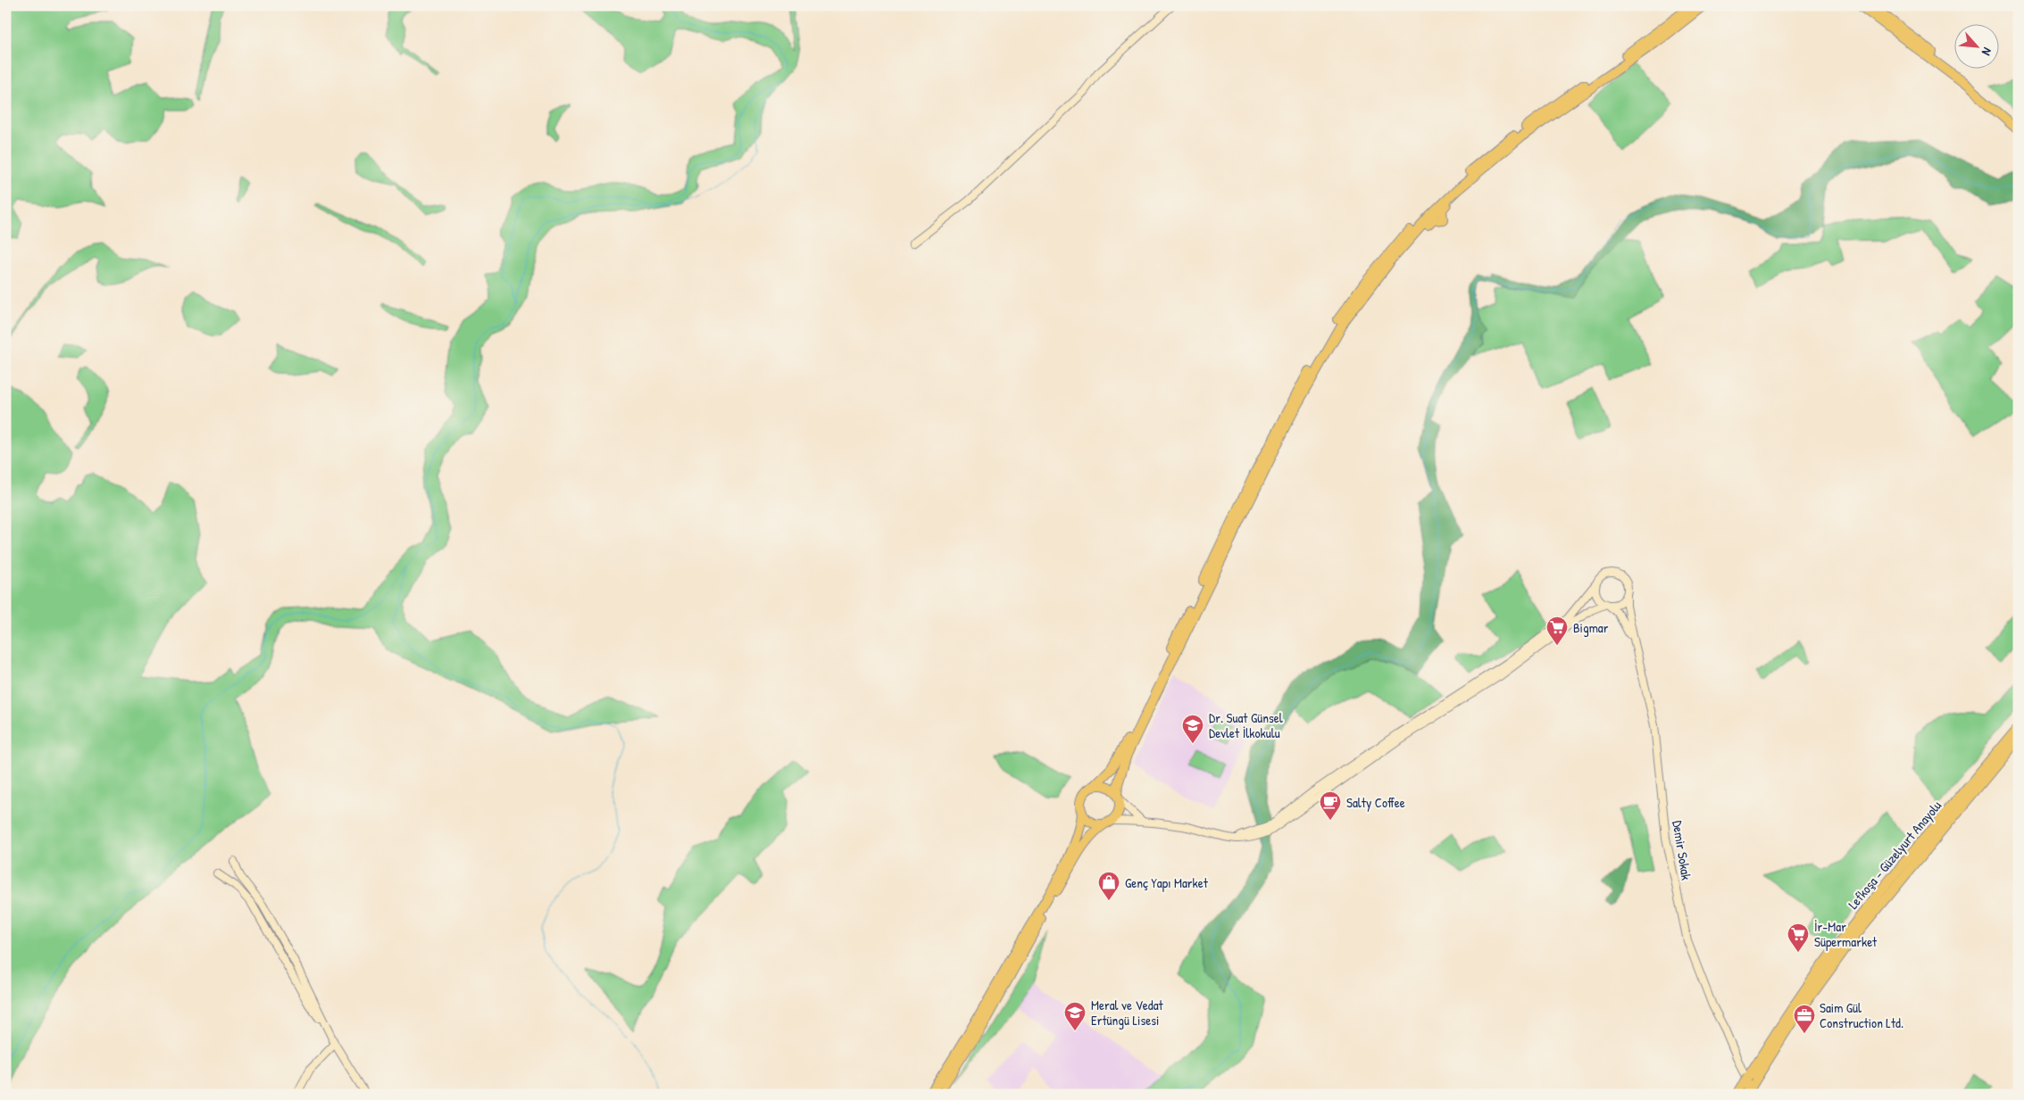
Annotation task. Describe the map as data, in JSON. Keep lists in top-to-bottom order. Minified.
{"streets":{"highway":["Lefkoşa - Güzelyurt Anayolu"],"street":["Demir Sokak"]},"crossings":[["Demir Sokak","Lefkoşa - Güzelyurt Anayolu"]],"places":{"supermarket":["Bigmar","İr-Mar Süpermarket"],"school or university":["Dr. Suat Günsel Devlet İlkokulu","Meral ve Vedat Ertüngü Lisesi"],"cafe":["Salty Coffee"],"shop":["Genç Yapı Market"],"office":["Saim Gül Construction Ltd."]},"north":"bottom right"}
